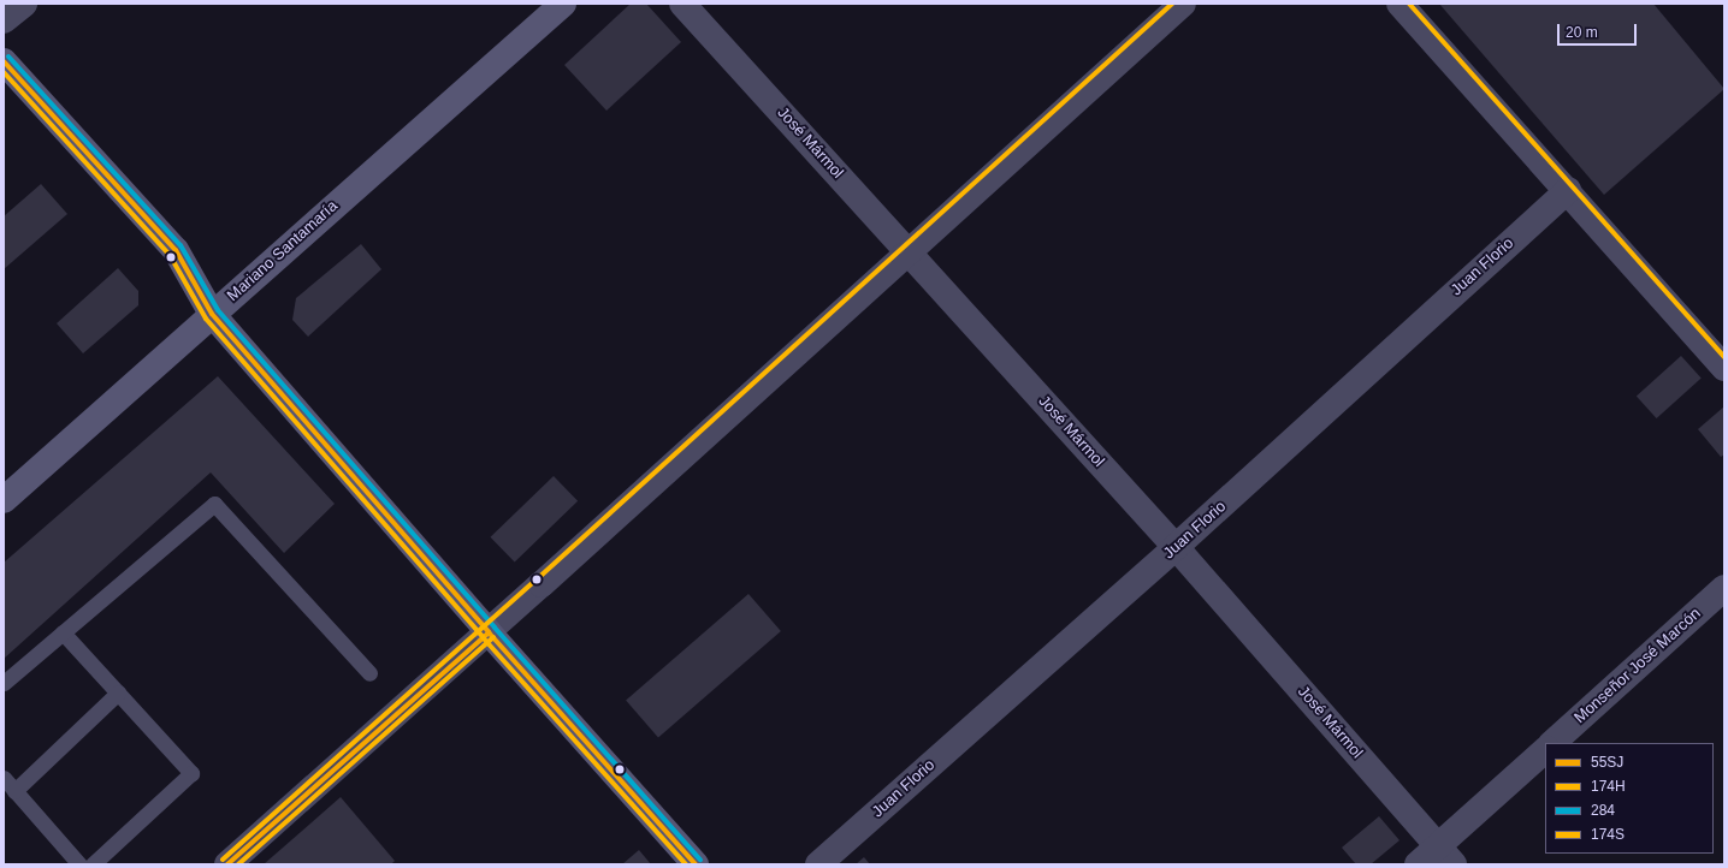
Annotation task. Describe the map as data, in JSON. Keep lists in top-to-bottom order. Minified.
{"streets":{"main road":["Mariano Santamaría"],"street":["José Mármol","Juan Florio","Monseñor José Marcón"]},"crossings":[["José Mármol","Juan Florio"]],"lines":["transit line 174S","transit line 284","transit line 55SJ","transit line 174H"],"legend":["55SJ","174H","284","174S"],"scale_bar":"20 m"}
